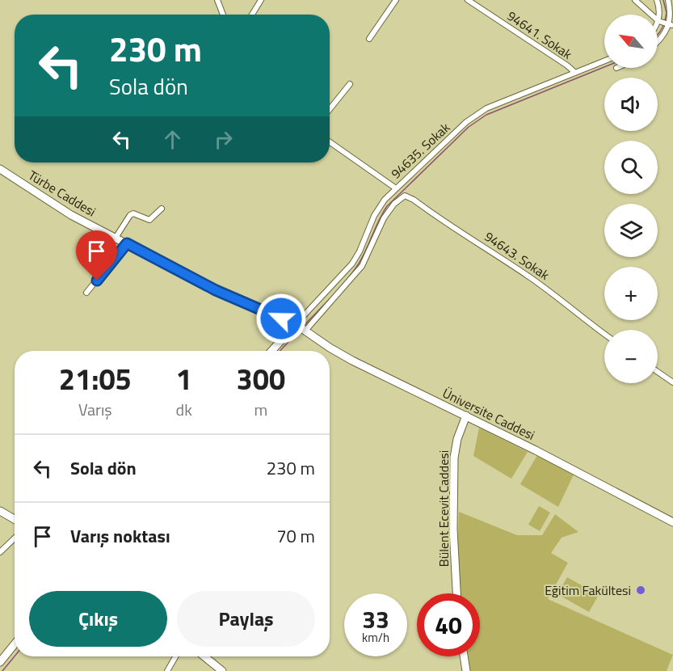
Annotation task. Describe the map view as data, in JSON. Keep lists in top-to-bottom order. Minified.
{"streets":{"street":["94641. Sokak","94635. Sokak","Türbe Caddesi","94643. Sokak","Üniversite Caddesi","Bülent Ecevit Caddesi"]},"crossings":[["94641. Sokak","94635. Sokak"],["94635. Sokak","Türbe Caddesi"],["94635. Sokak","94643. Sokak"],["94635. Sokak","Üniversite Caddesi"],["Türbe Caddesi","Üniversite Caddesi"],["Üniversite Caddesi","Bülent Ecevit Caddesi"]],"places":["Eğitim Fakültesi"],"north":"top left","page":{"map_buttons":["+","−"],"turn":["230 m","Sola dön"],"eta":["21:05","Varış","1","dk","300","m"],"list":[{"name":"Sola dön","value":"230 m"},{"name":"Varış noktası","value":"70 m"}],"buttons":["Çıkış","Paylaş"],"speed":"33 km/h","limit":"40"}}
